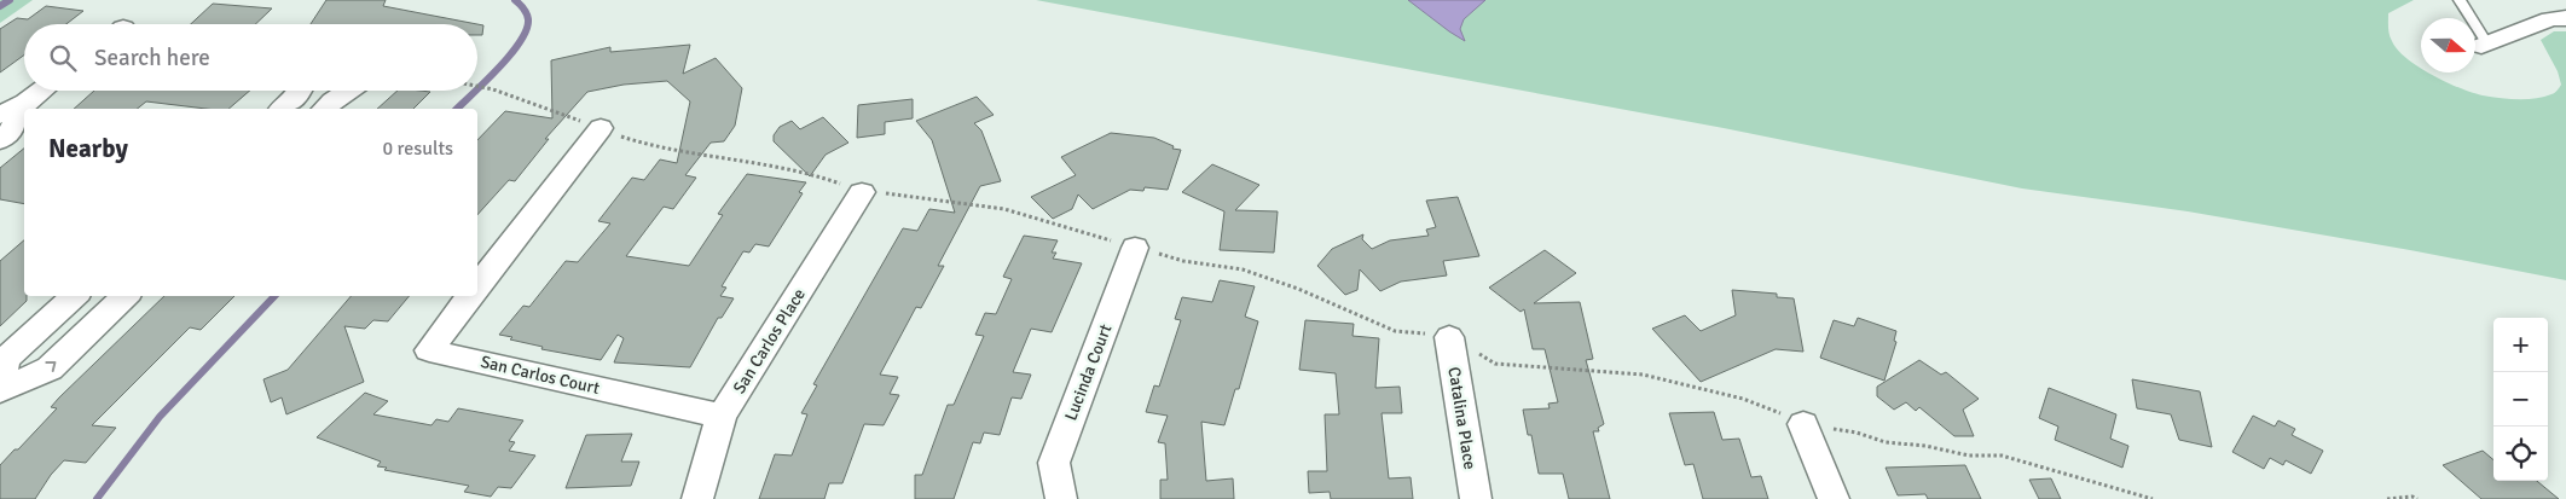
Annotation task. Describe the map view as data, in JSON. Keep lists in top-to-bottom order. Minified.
{"streets":{"street":["San Carlos Place","Lucinda Court","San Carlos Court","Catalina Place"]},"crossings":[["San Carlos Place","San Carlos Court"]],"north":"right","page":{"search":"Search here","heading":["Nearby","0 results"],"map_buttons":["+","−"]}}
